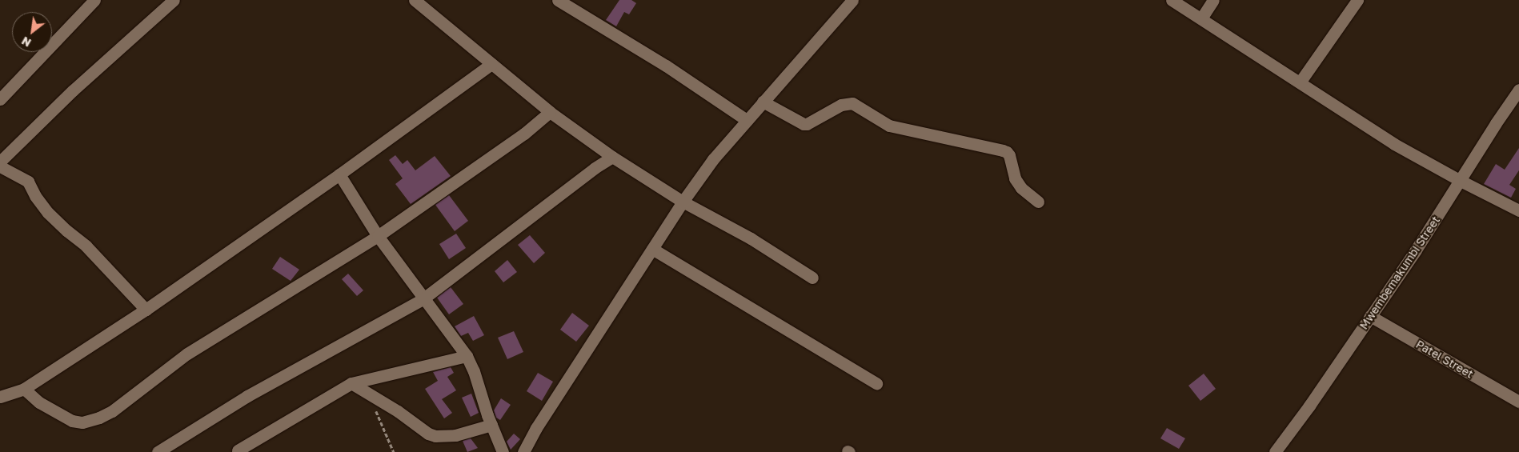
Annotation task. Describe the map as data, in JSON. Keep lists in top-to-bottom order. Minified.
{"streets":{"street":["Mwembemakumbi Street","Patel Street"]},"crossings":[["Mwembemakumbi Street","Patel Street"]],"north":"bottom left"}
